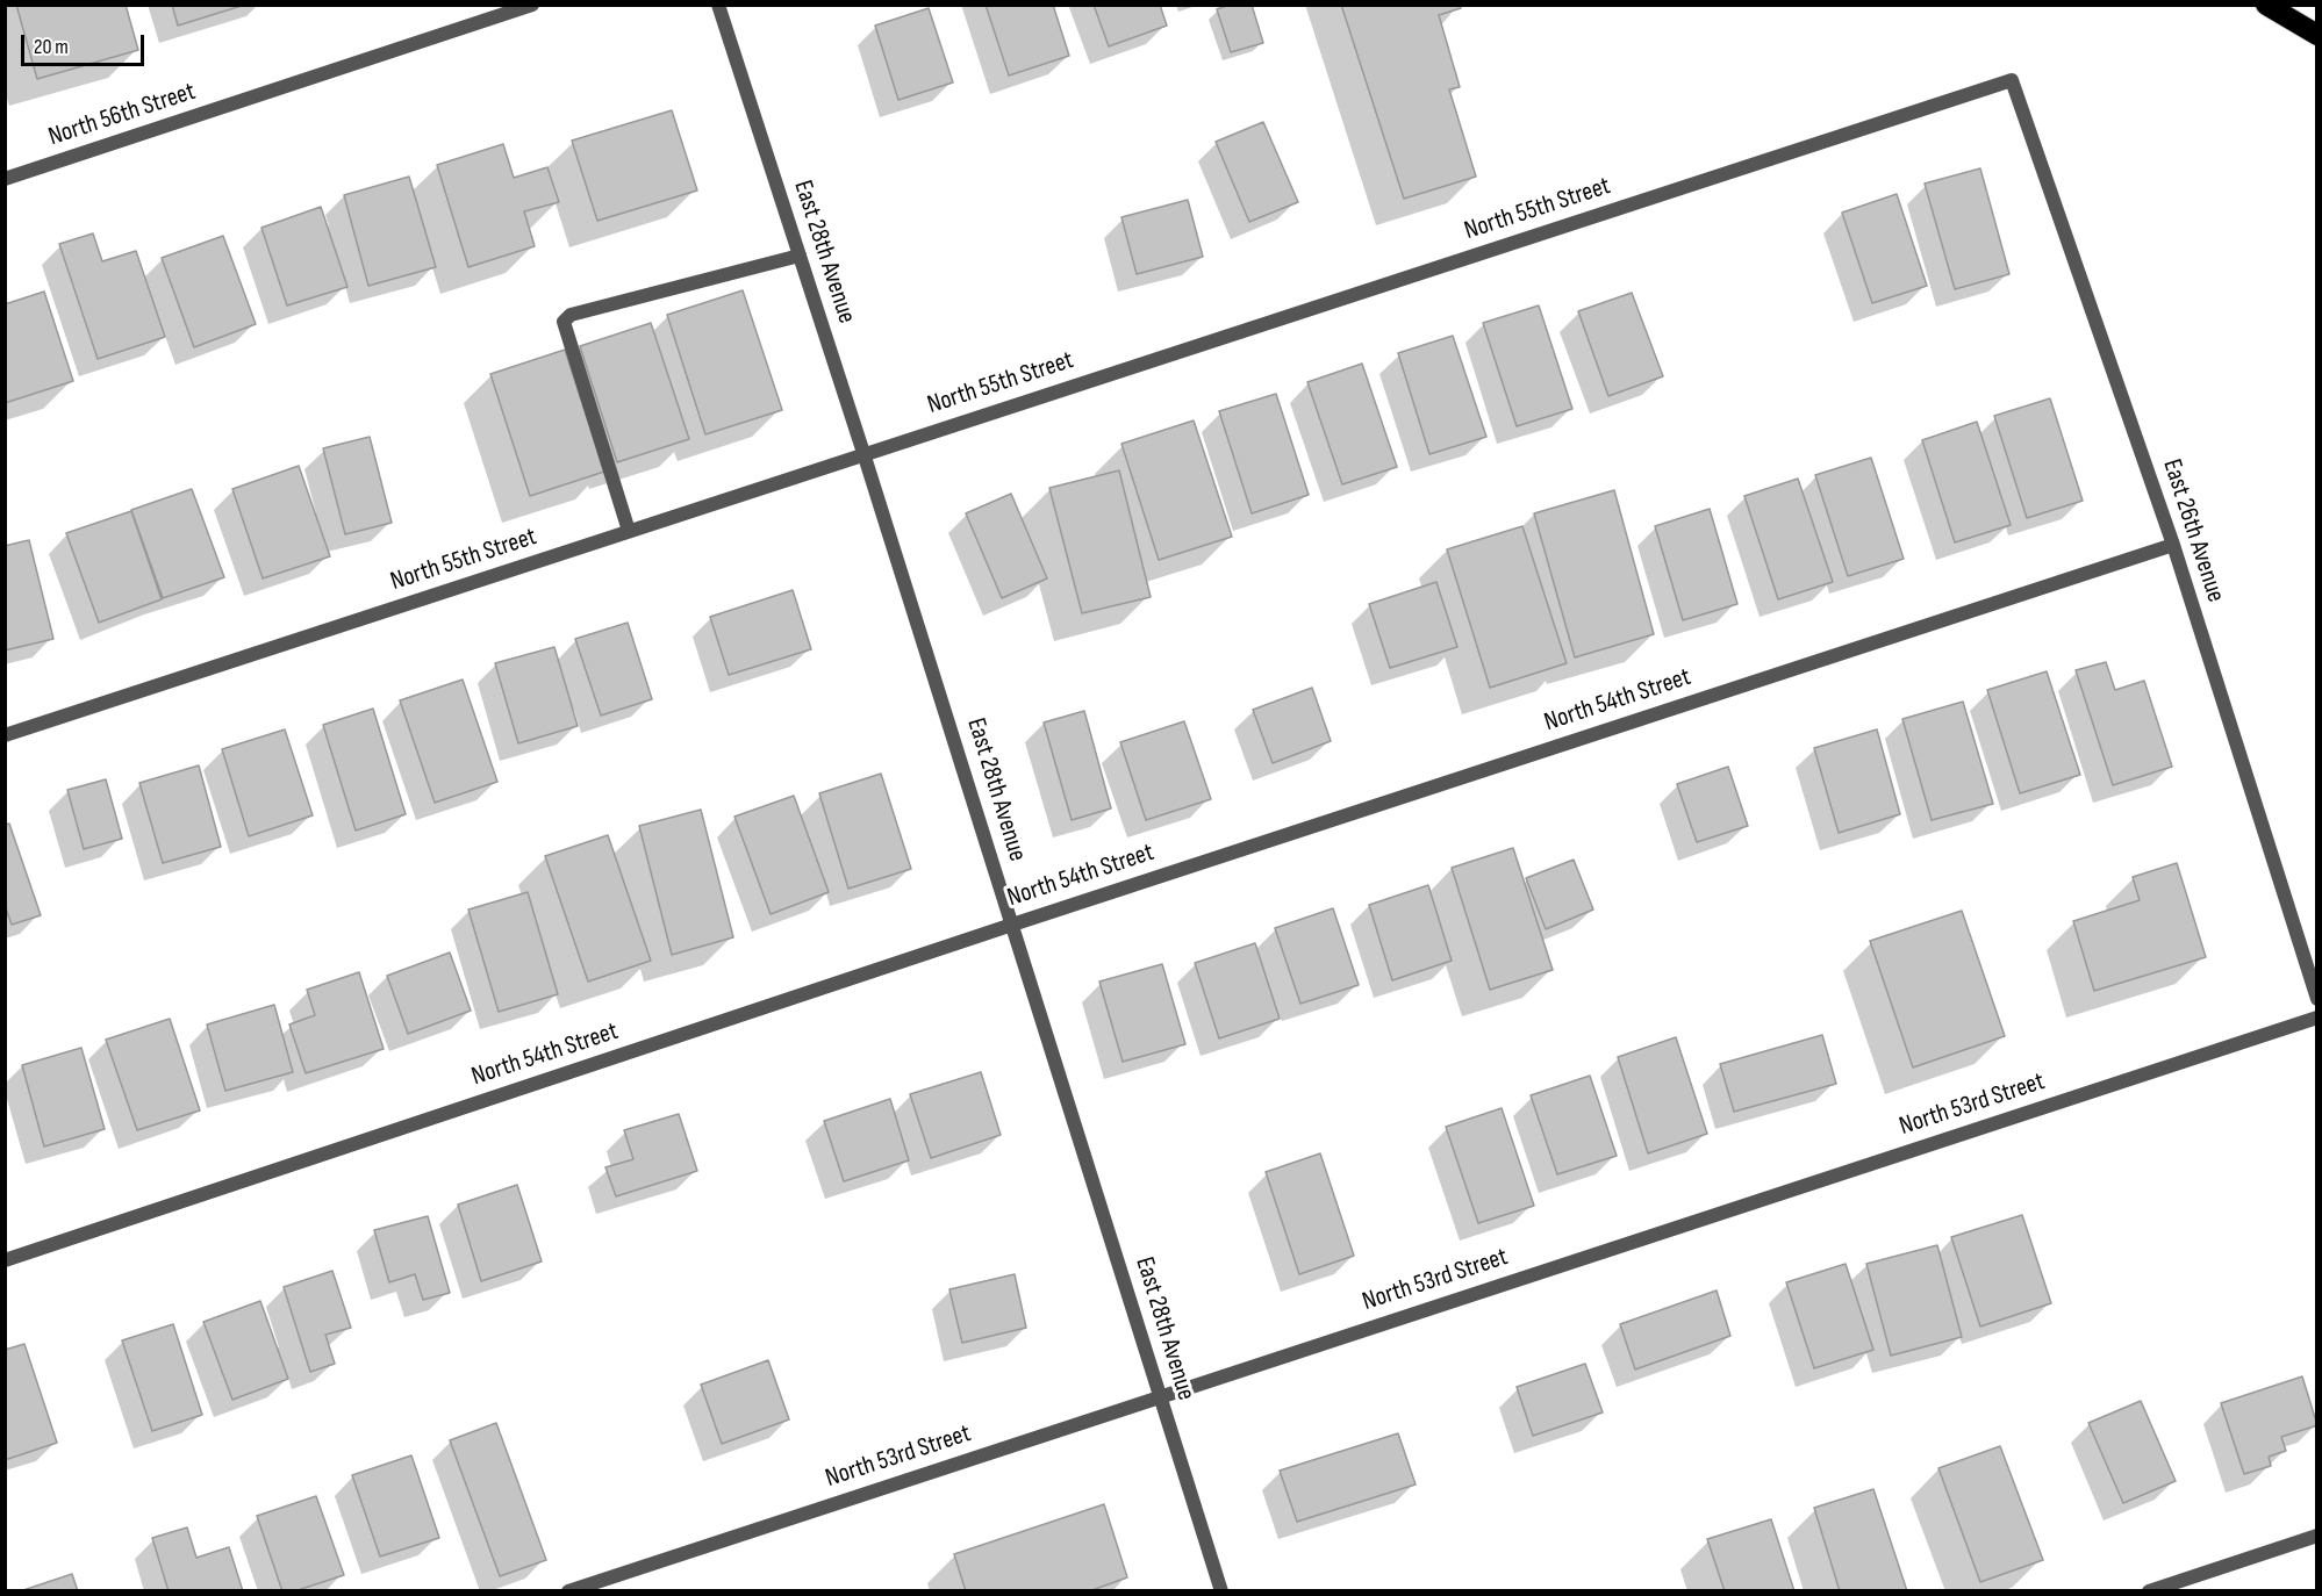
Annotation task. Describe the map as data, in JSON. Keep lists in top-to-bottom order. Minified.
{"streets":{"street":["North 56th Street","North 55th Street","East 28th Avenue","East 26th Avenue","North 54th Street","North 53rd Street"]},"crossings":[["North 55th Street","East 28th Avenue"],["North 55th Street","East 26th Avenue"],["East 28th Avenue","North 54th Street"],["East 28th Avenue","North 53rd Street"],["East 26th Avenue","North 54th Street"]],"scale_bar":"20 m"}
